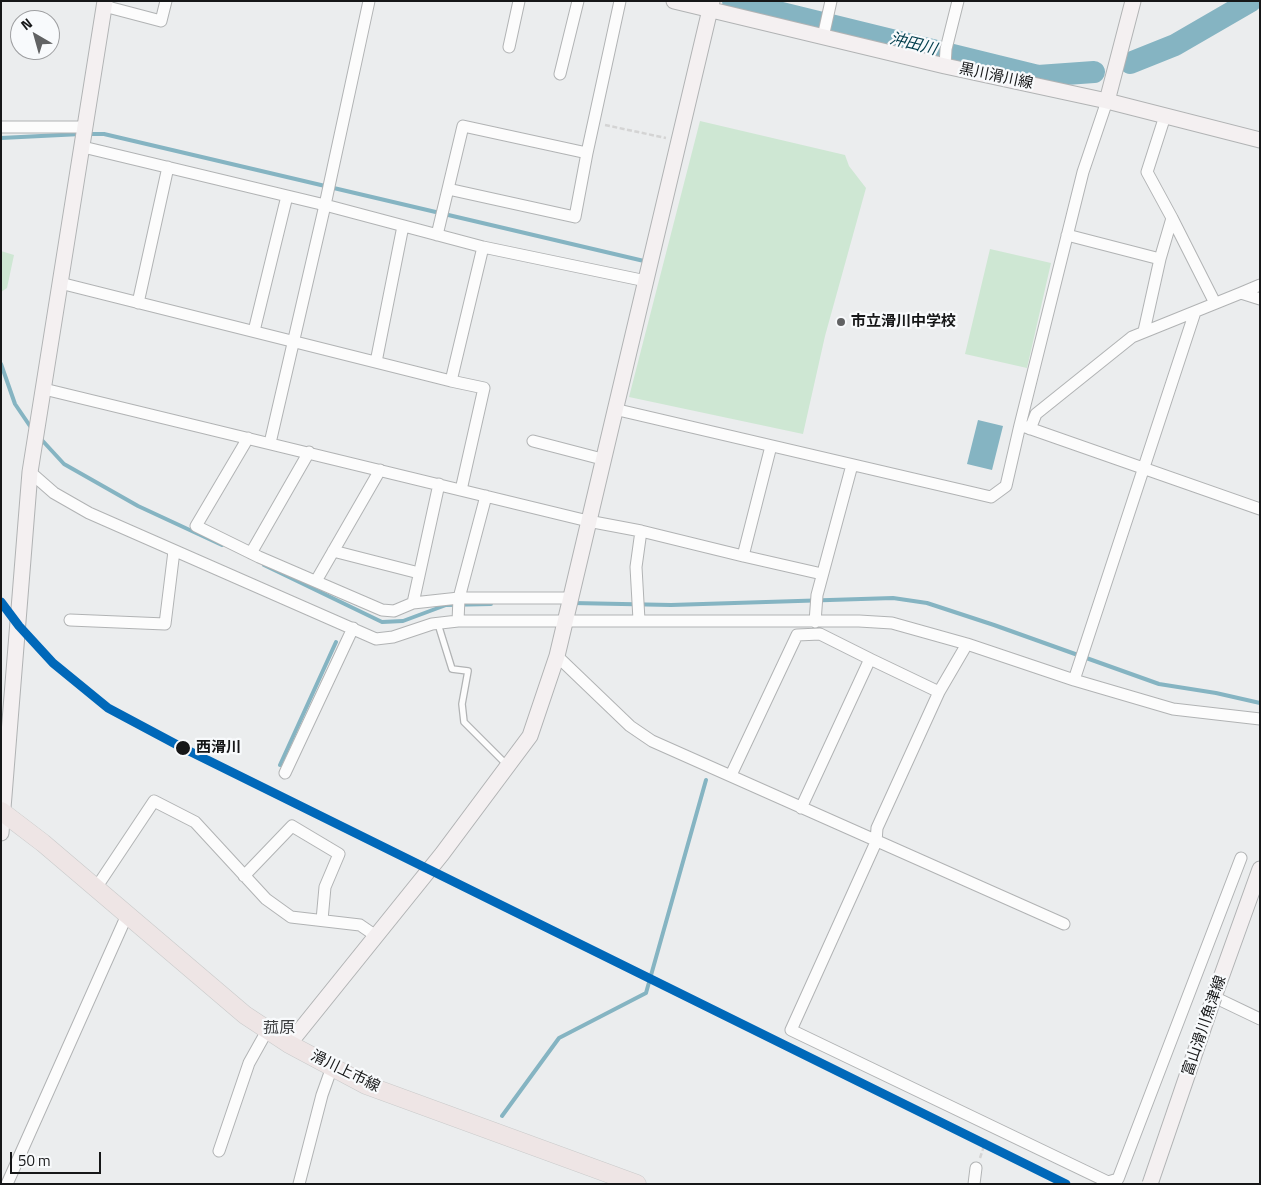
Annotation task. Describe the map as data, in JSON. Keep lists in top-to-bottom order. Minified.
{"streets":{"main road":["滑川上市線"],"street":["黒川滑川線","富山滑川魚津線"]},"districts":["菰原"],"water":["沖田川"],"places":["市立滑川中学校","西滑川"],"scale_bar":"50 m","north":"top left"}
